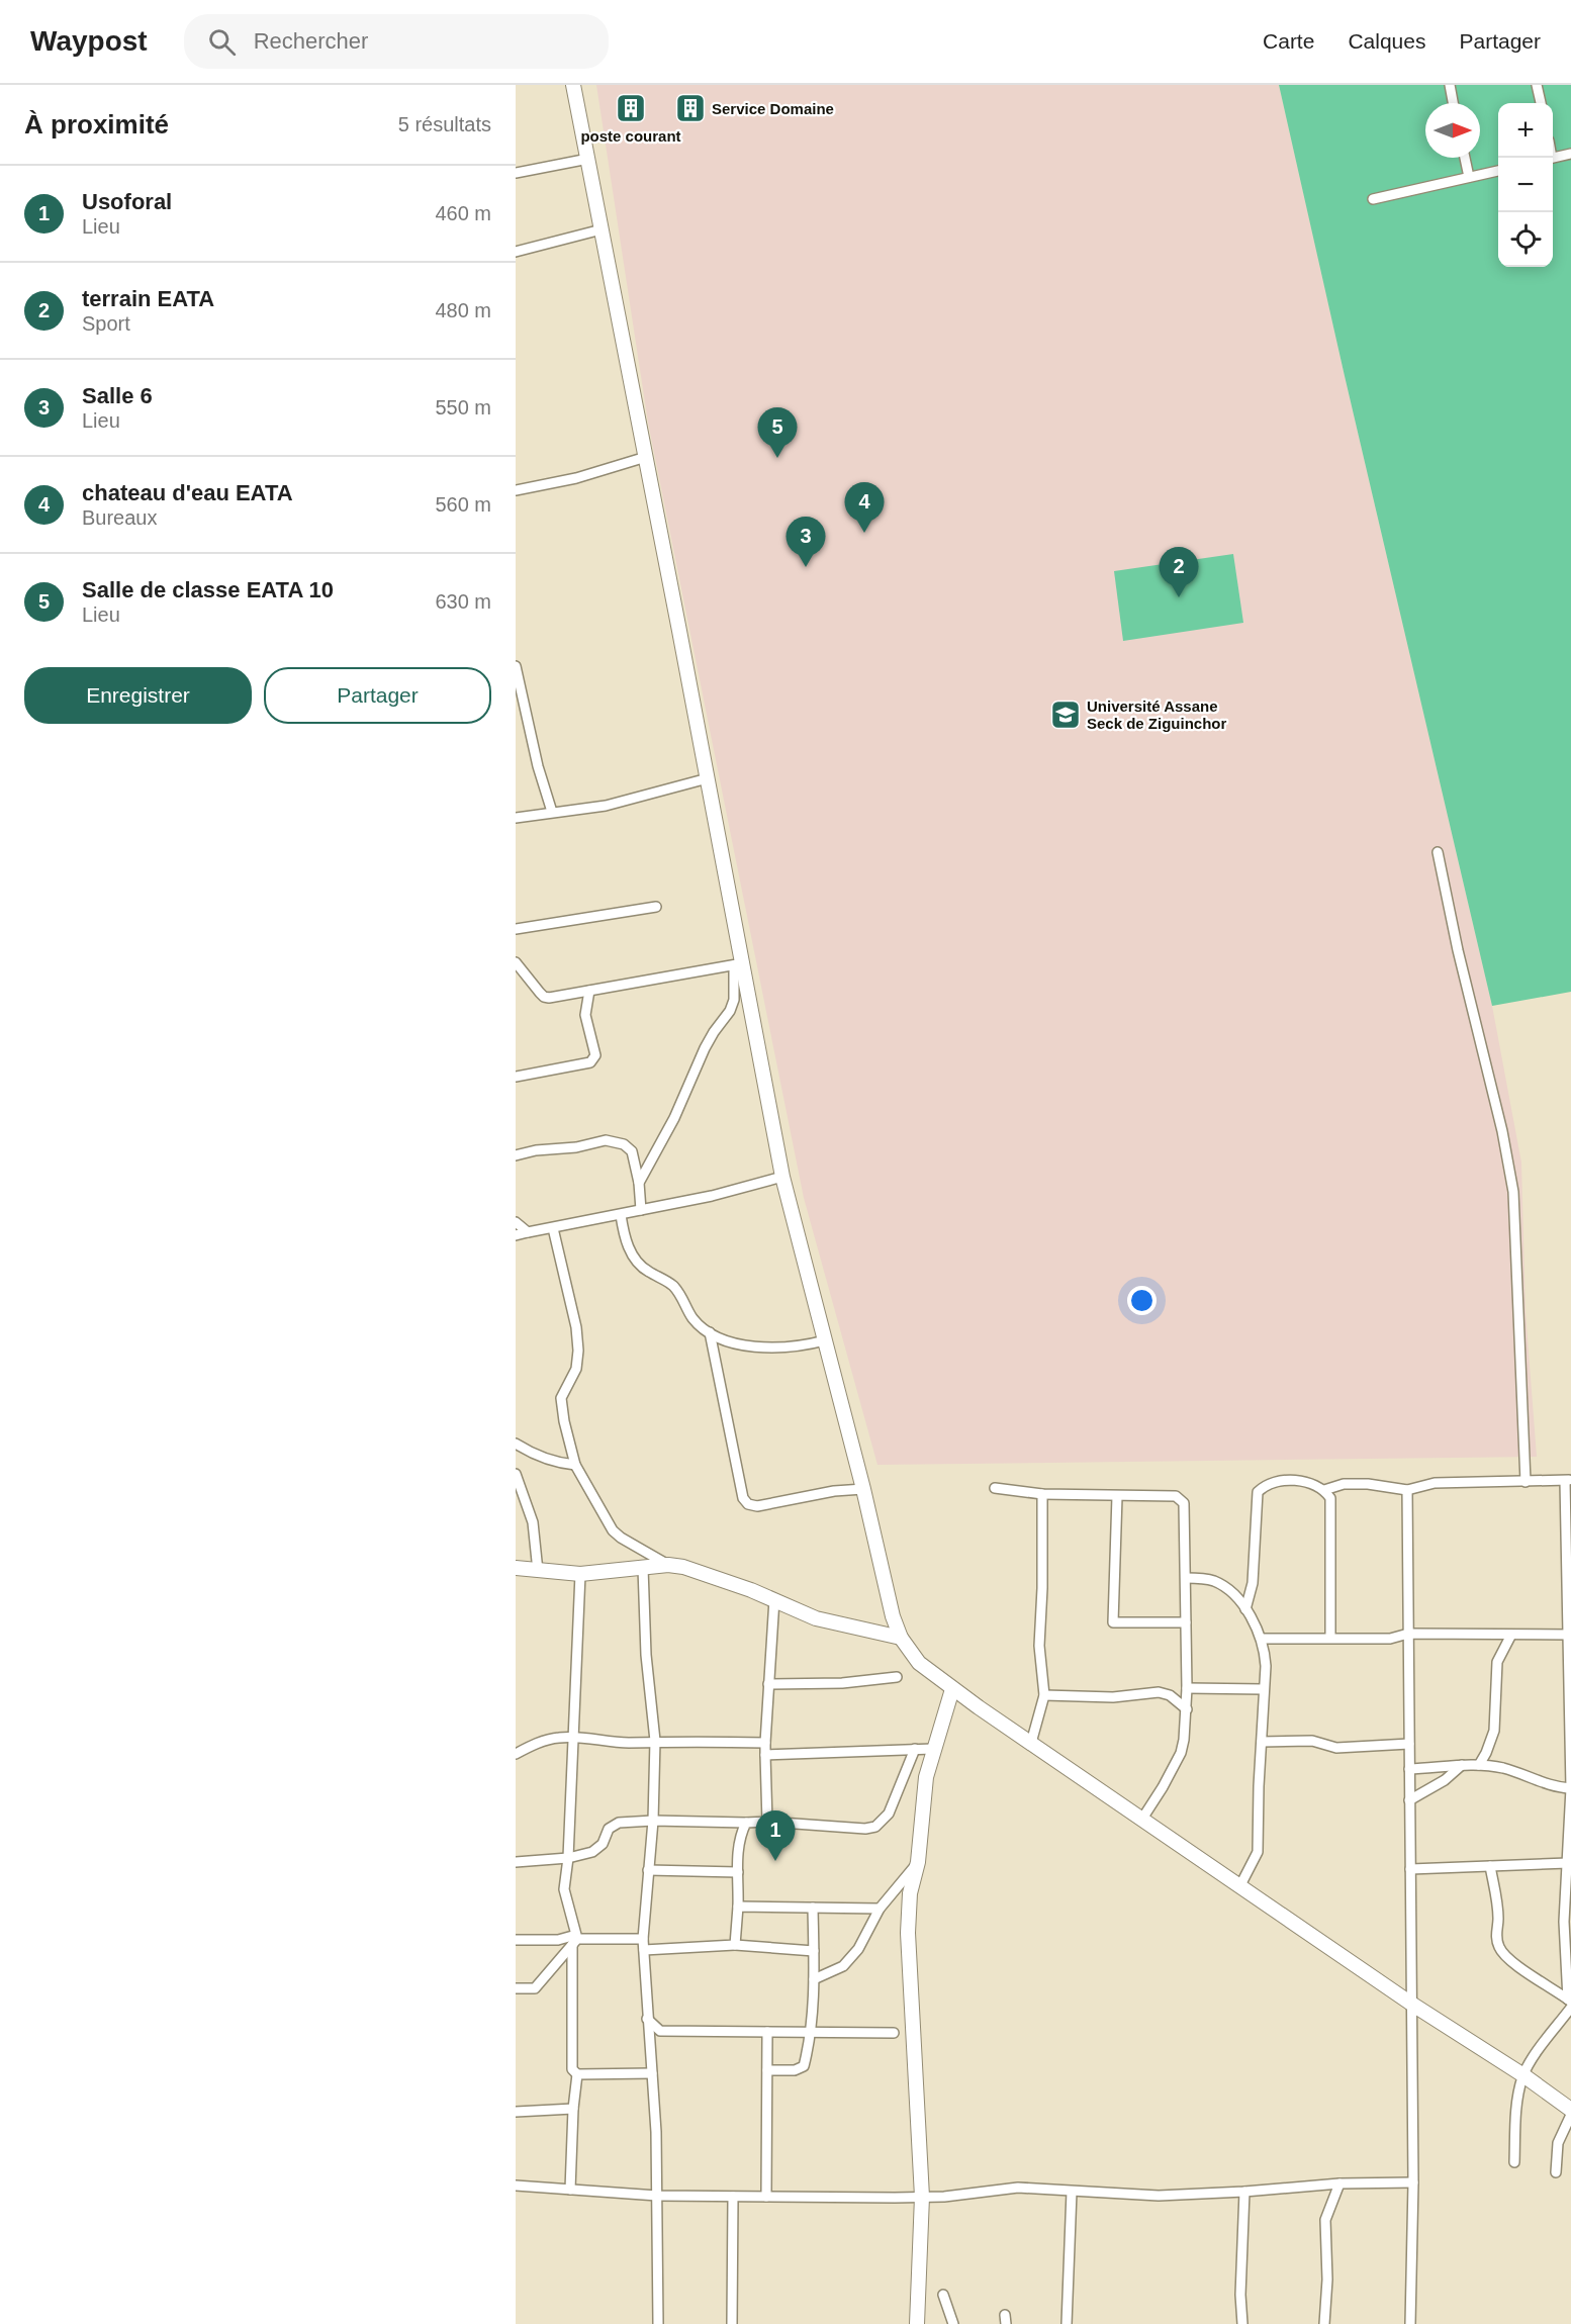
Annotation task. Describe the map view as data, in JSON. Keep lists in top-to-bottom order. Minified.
{"places":{"building":["poste courant","Service Domaine"],"school or university":["Université Assane Seck de Ziguinchor"]},"north":"right","page":{"header":"Waypost","search":"Rechercher","nav":["Carte","Calques","Partager"],"heading":["À proximité","5 résultats"],"map_buttons":["+","−"],"list":[{"mark":"1","name":"Usoforal","note":"Lieu","value":"460 m"},{"mark":"2","name":"terrain EATA","note":"Sport","value":"480 m"},{"mark":"3","name":"Salle 6","note":"Lieu","value":"550 m"},{"mark":"4","name":"chateau d'eau EATA","note":"Bureaux","value":"560 m"},{"mark":"5","name":"Salle de classe EATA 10","note":"Lieu","value":"630 m"}],"pins":["5","4","3","2","1"],"buttons":["Enregistrer","Partager"]}}
